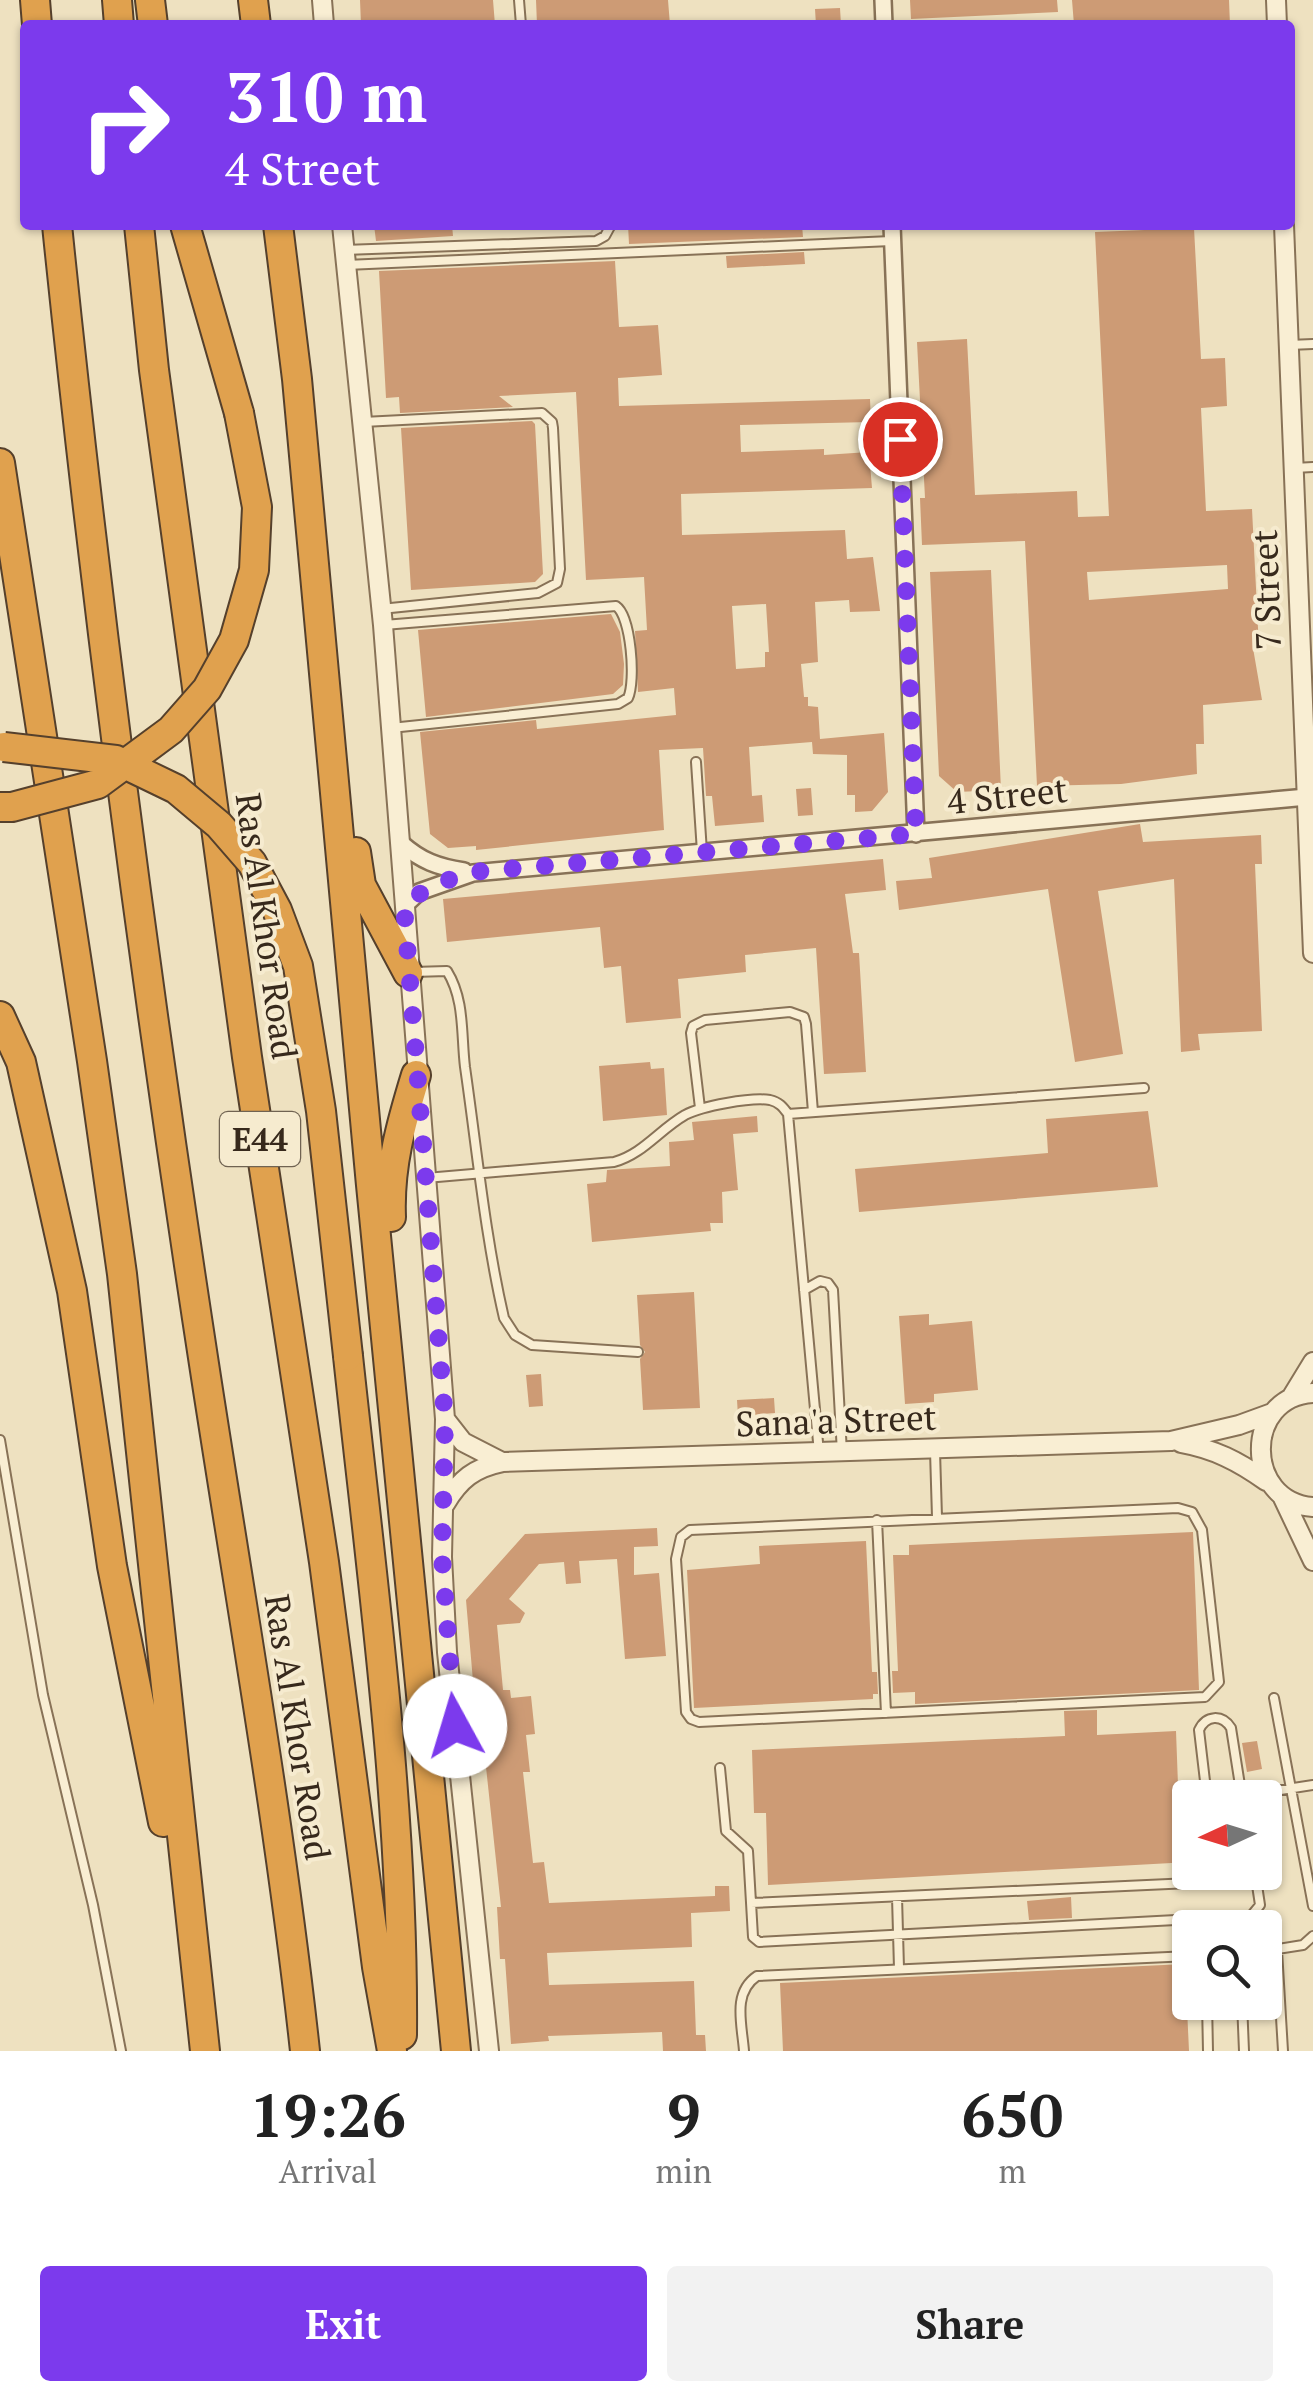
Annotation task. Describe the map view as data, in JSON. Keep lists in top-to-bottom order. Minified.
{"streets":{"highway":["Ras Al Khor Road","E44"],"street":["7 Street","4 Street","Sana'a Street"]},"crossings":[["7 Street","4 Street"]],"north":"left","page":{"turn":["310 m","4 Street"],"eta":["19:26","Arrival","9","min","650","m"],"buttons":["Exit","Share"]}}
